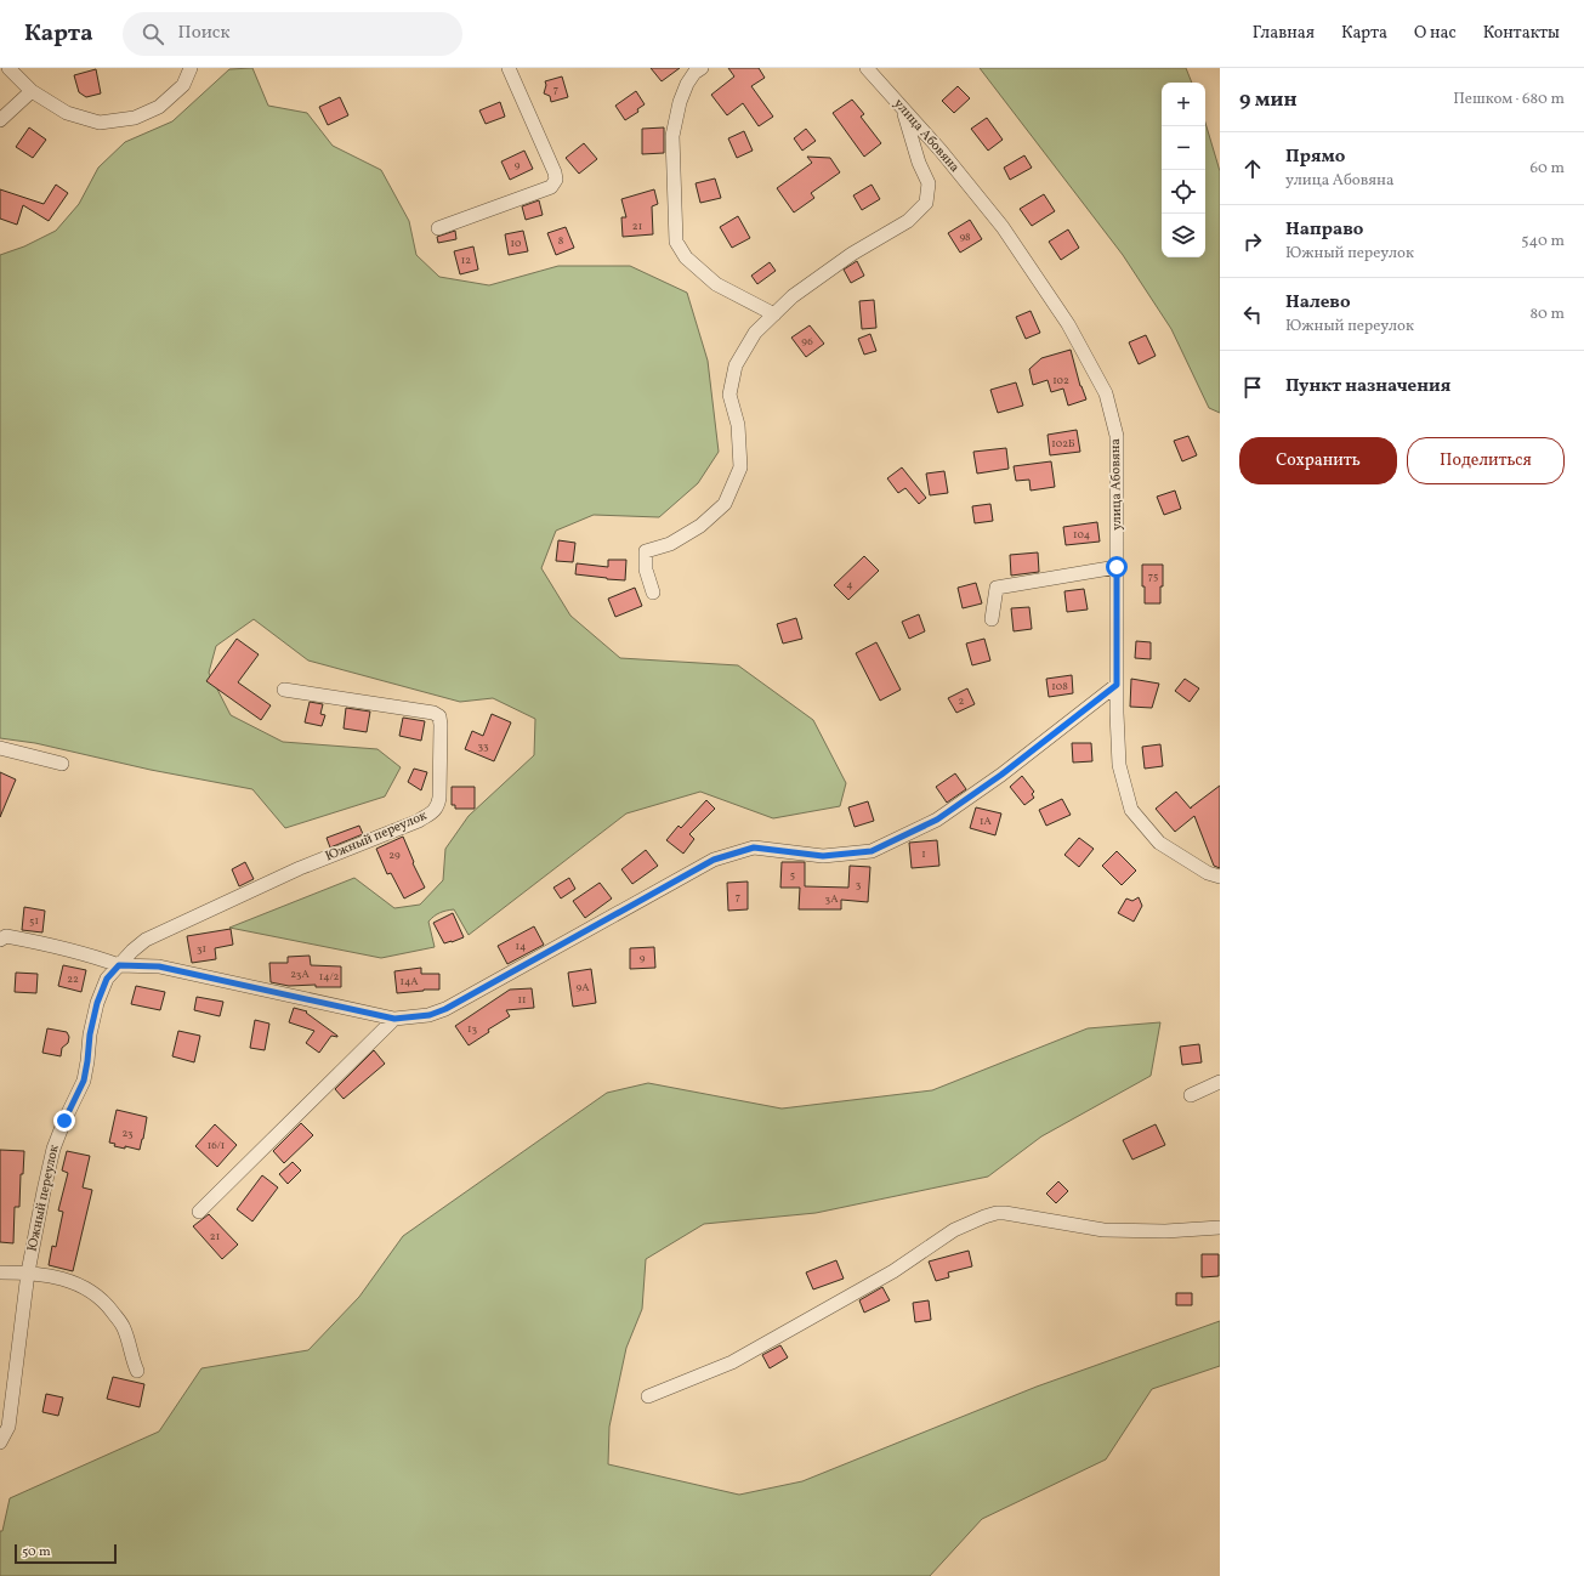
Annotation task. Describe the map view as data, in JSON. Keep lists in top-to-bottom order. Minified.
{"streets":{"street":["улица Абовяна","Южный переулок"]},"house_numbers":["7","9","21","98","8","10","12","96","102","102Б","104","75","4","108","2","33","1А","1","29","5","3","7","3А","51","14","31","9","23А","14/2","22","14А","9А","11","13","23","16/1","21"],"scale_bar":"50 m","page":{"header":"Карта","search":"Поиск","nav":["Главная","Карта","О нас","Контакты"],"heading":["9 мин","Пешком · 680 m"],"map_buttons":["+","−"],"list":[["Прямо","улица Абовяна","60 m"],["Направо","Южный переулок","540 m"],["Налево","Южный переулок","80 m"],"Пункт назначения"],"buttons":["Сохранить","Поделиться"],"scale":"50 m"}}
